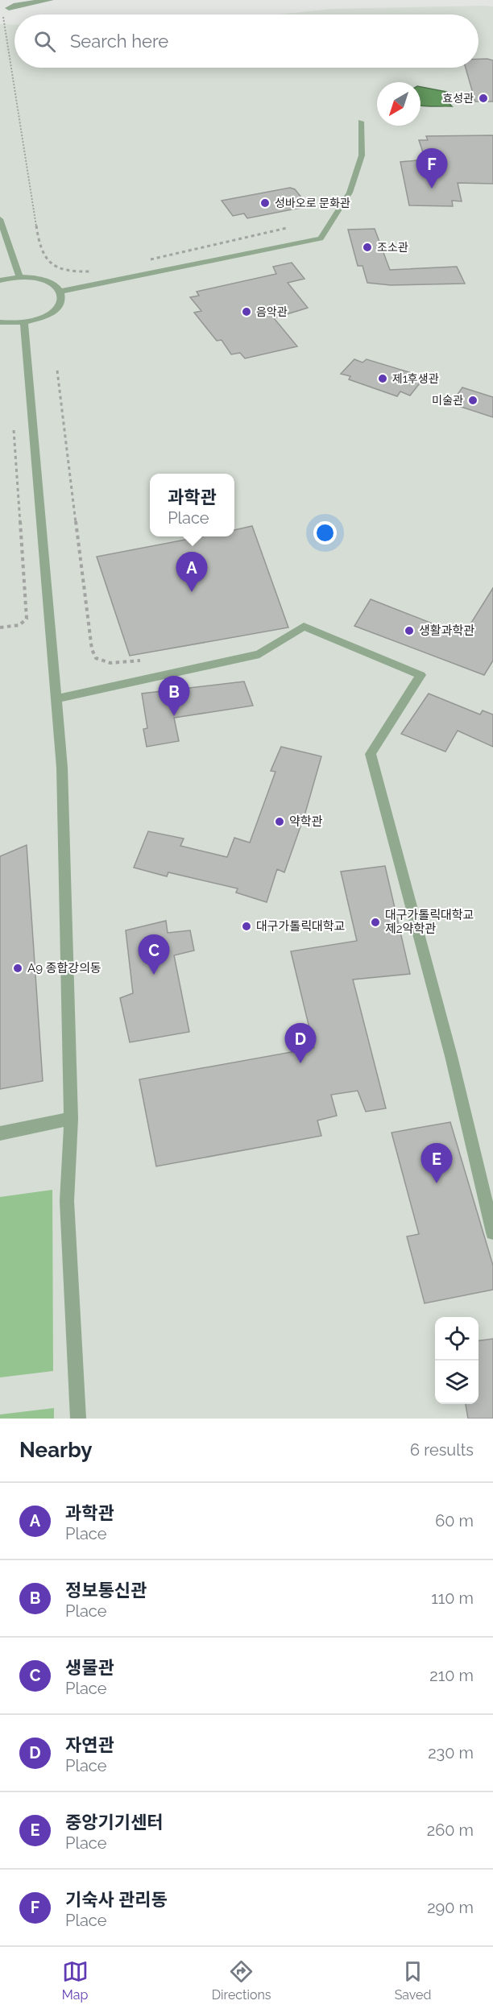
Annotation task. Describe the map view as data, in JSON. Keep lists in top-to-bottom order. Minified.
{"places":["효성관","성바오로 문화관","조소관","음악관","제1후생관","미술관","생활과학관","약학관","대구가톨릭대학교 제2약학관","대구가톨릭대학교","A9 종합강의동"],"north":"bottom left","page":{"search":"Search here","pins":["F","A","B","C","D","E"],"popup":["과학관","Place"],"heading":["Nearby","6 results"],"list":[{"mark":"A","name":"과학관","note":"Place","value":"60 m"},{"mark":"B","name":"정보통신관","note":"Place","value":"110 m"},{"mark":"C","name":"생물관","note":"Place","value":"210 m"},{"mark":"D","name":"자연관","note":"Place","value":"230 m"},{"mark":"E","name":"중앙기기센터","note":"Place","value":"260 m"},{"mark":"F","name":"기숙사 관리동","note":"Place","value":"290 m"}],"nav":["Map","Directions","Saved"]}}
